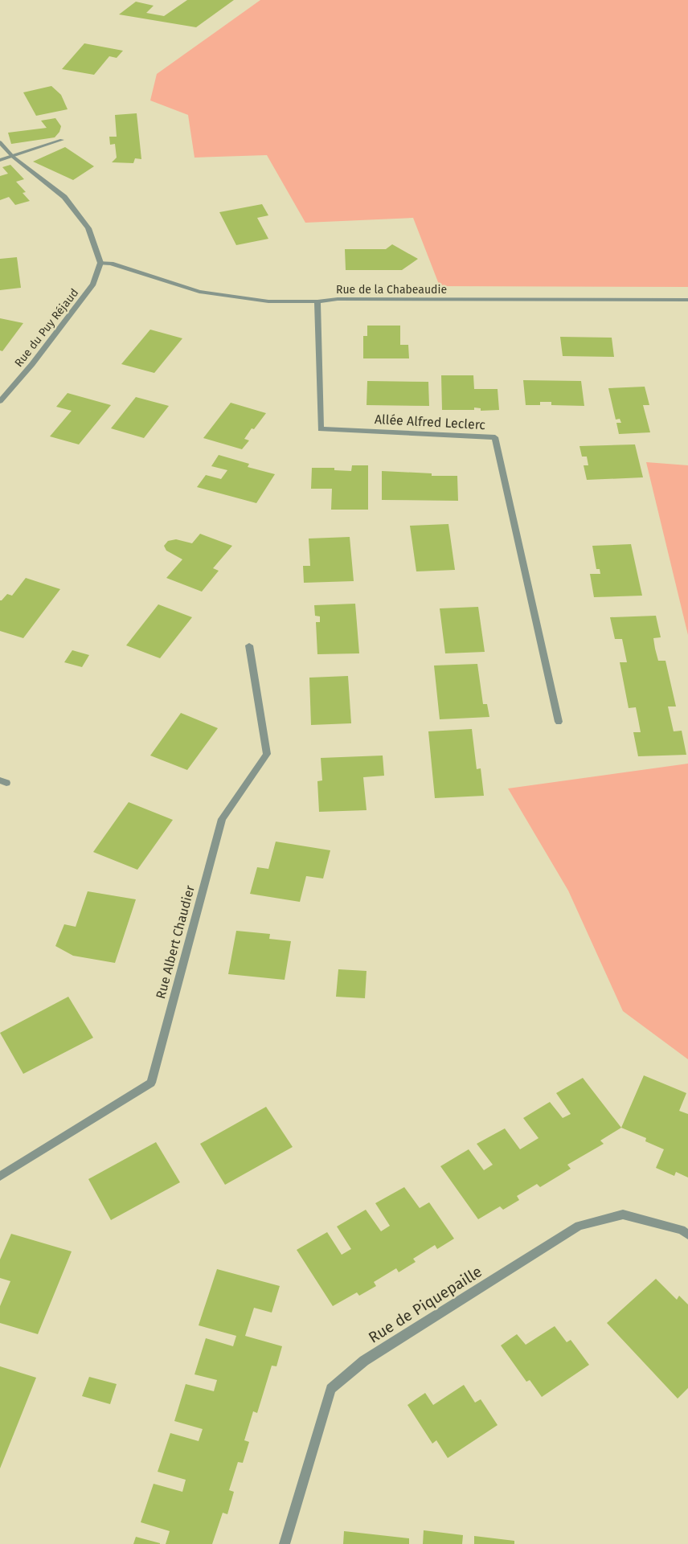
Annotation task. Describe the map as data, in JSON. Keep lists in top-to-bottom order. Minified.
{"streets":{"street":["Rue de la Chabeaudie","Rue du Puy Réjaud","Allée Alfred Leclerc","Rue Albert Chaudier","Rue de Piquepaille"]},"crossings":[["Rue de la Chabeaudie","Rue du Puy Réjaud"],["Rue de la Chabeaudie","Allée Alfred Leclerc"]]}
